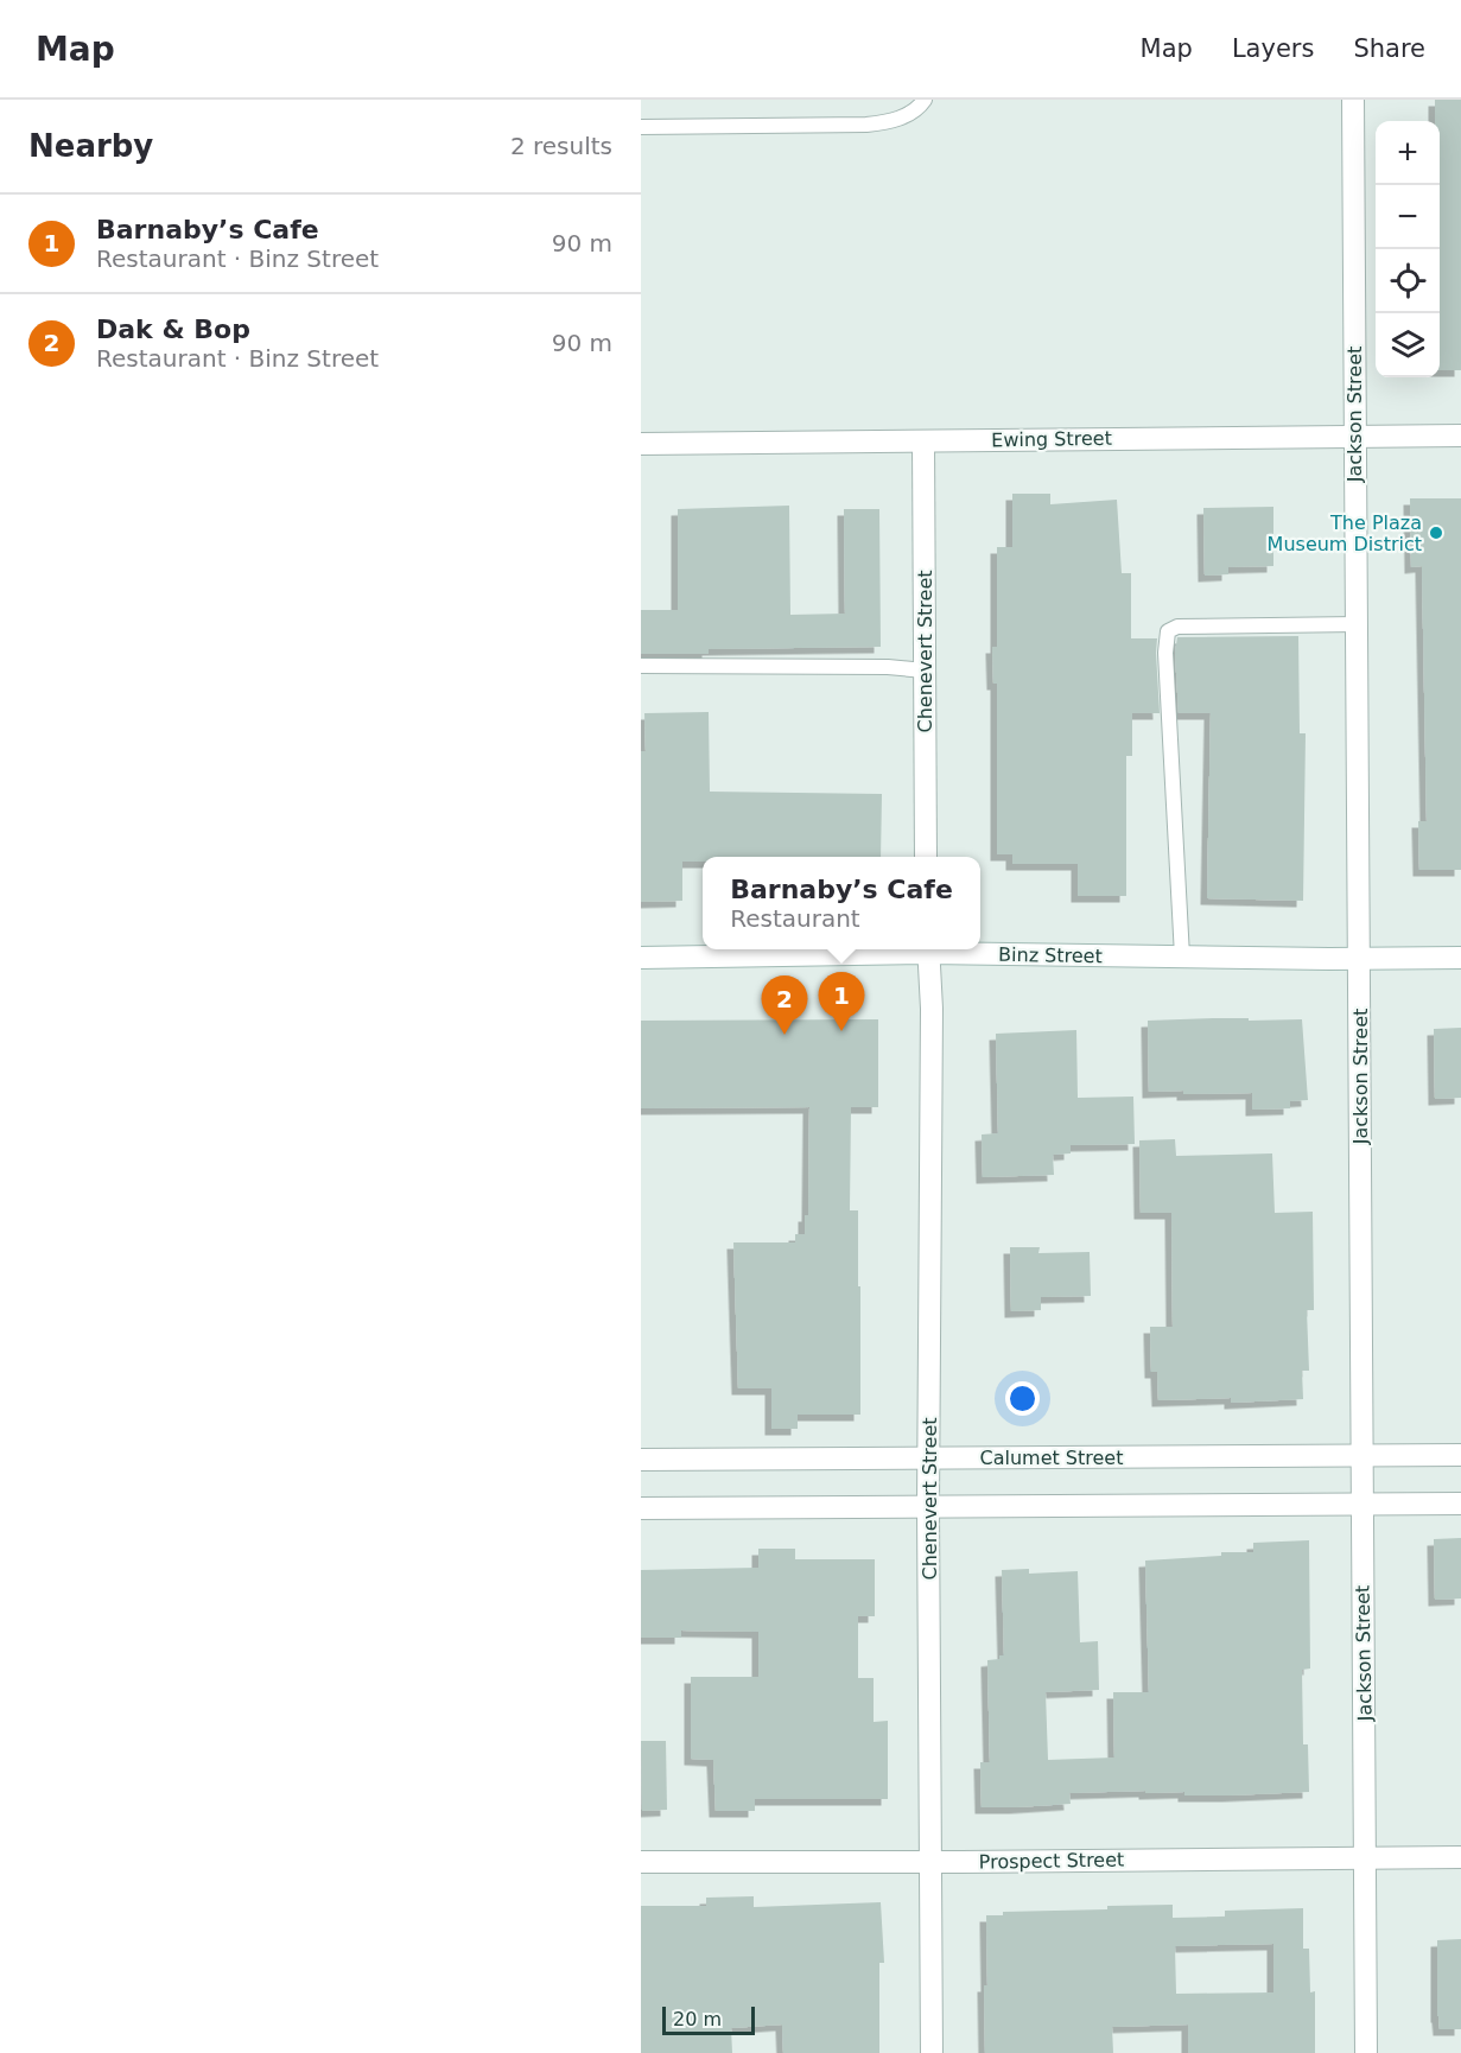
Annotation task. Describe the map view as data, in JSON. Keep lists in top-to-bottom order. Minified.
{"streets":{"street":["Jackson Street","Ewing Street","Chenevert Street","Binz Street","Calumet Street","Prospect Street"]},"crossings":[["Jackson Street","Ewing Street"],["Jackson Street","Binz Street"],["Jackson Street","Calumet Street"],["Jackson Street","Prospect Street"],["Ewing Street","Chenevert Street"],["Chenevert Street","Calumet Street"],["Chenevert Street","Prospect Street"]],"places":["The Plaza Museum District"],"scale_bar":"20 m","page":{"header":"Map","nav":["Map","Layers","Share"],"heading":["Nearby","2 results"],"map_buttons":["+","−"],"list":[{"mark":"1","name":"Barnaby’s Cafe","note":"Restaurant · Binz Street","value":"90 m"},{"mark":"2","name":"Dak & Bop","note":"Restaurant · Binz Street","value":"90 m"}],"popup":["Barnaby’s Cafe","Restaurant"],"pins":["1","2"],"scale":"20 m"}}
